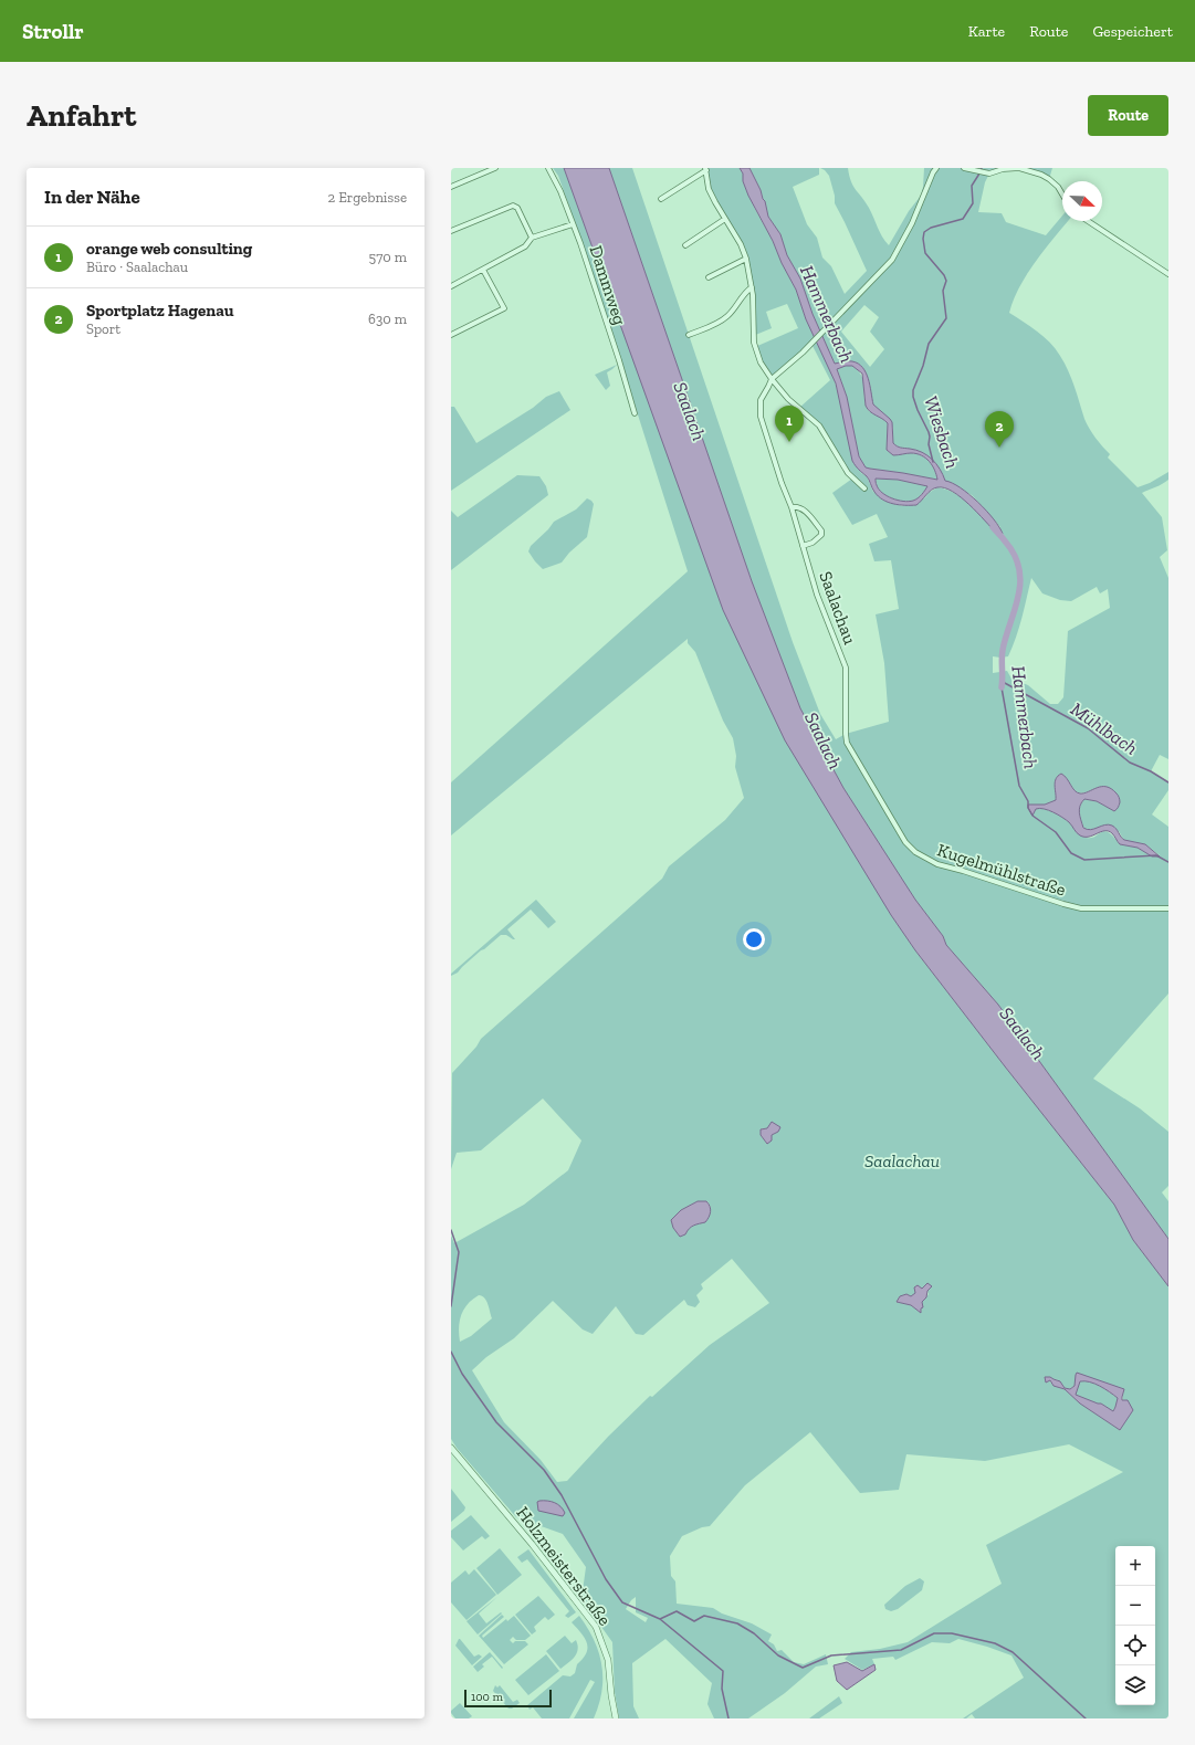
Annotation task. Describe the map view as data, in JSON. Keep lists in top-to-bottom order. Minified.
{"streets":{"street":["Dammweg","Saalachau","Kugelmühlstraße","Holzmeisterstraße"]},"crossings":[["Saalachau","Kugelmühlstraße"]],"water":["Hammerbach","Saalach","Wiesbach","Mühlbach"],"parks":["Saalachau"],"scale_bar":"100 m","north":"bottom right","page":{"header":"Strollr","nav":["Karte","Route","Gespeichert"],"buttons":"Route","title":"Anfahrt","heading":["In der Nähe","2 Ergebnisse"],"list":[{"mark":"1","name":"orange web consulting","note":"Büro · Saalachau","value":"570 m"},{"mark":"2","name":"Sportplatz Hagenau","note":"Sport","value":"630 m"}],"pins":["1","2"],"map_buttons":["+","−"],"scale":"100 m"}}
